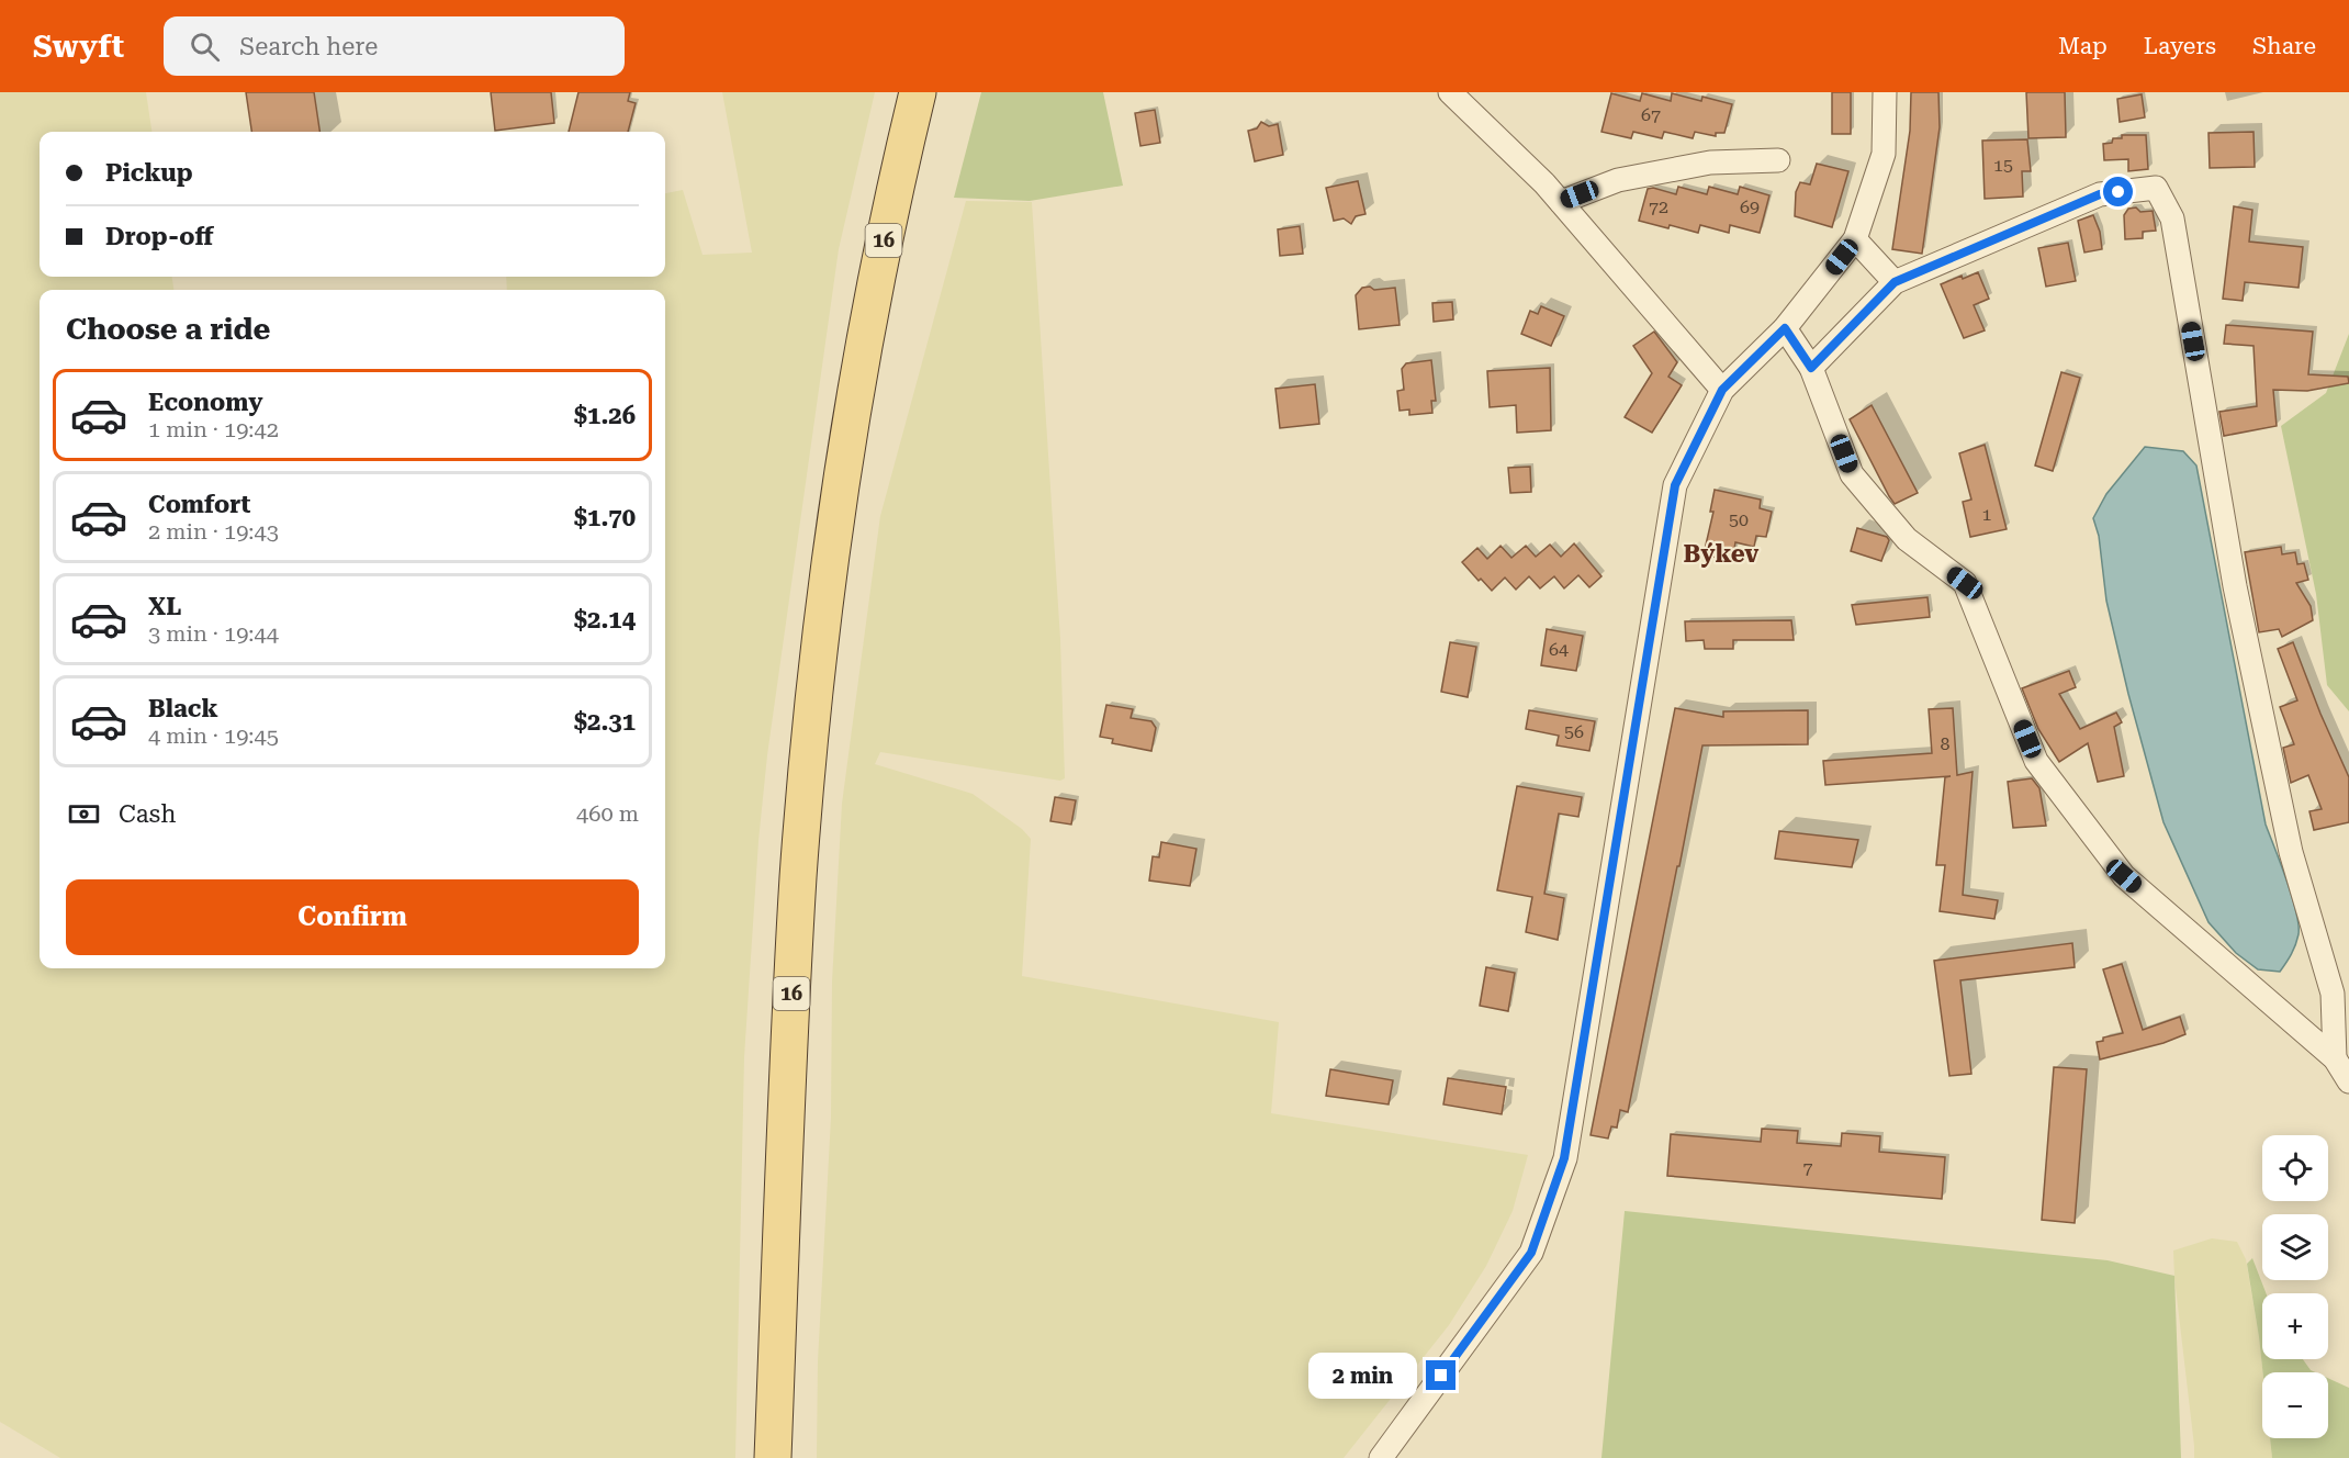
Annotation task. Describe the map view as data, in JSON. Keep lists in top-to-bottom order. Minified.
{"streets":{"main road":["16"]},"districts":["Býkev"],"house_numbers":["67","15","72","69","1","50","64","56","8","7"],"page":{"header":"Swyft","search":"Search here","nav":["Map","Layers","Share"],"banner":["Pickup","Drop-off"],"heading":"Choose a ride","list":[{"name":"Economy","note":"1 min · 19:42","value":"$1.26"},{"name":"Comfort","note":"2 min · 19:43","value":"$1.70"},{"name":"XL","note":"3 min · 19:44","value":"$2.14"},{"name":"Black","note":"4 min · 19:45","value":"$2.31"}],"pay":["Cash","460 m"],"buttons":"Confirm","map_buttons":["+","−"],"bubble":"2 min"}}
